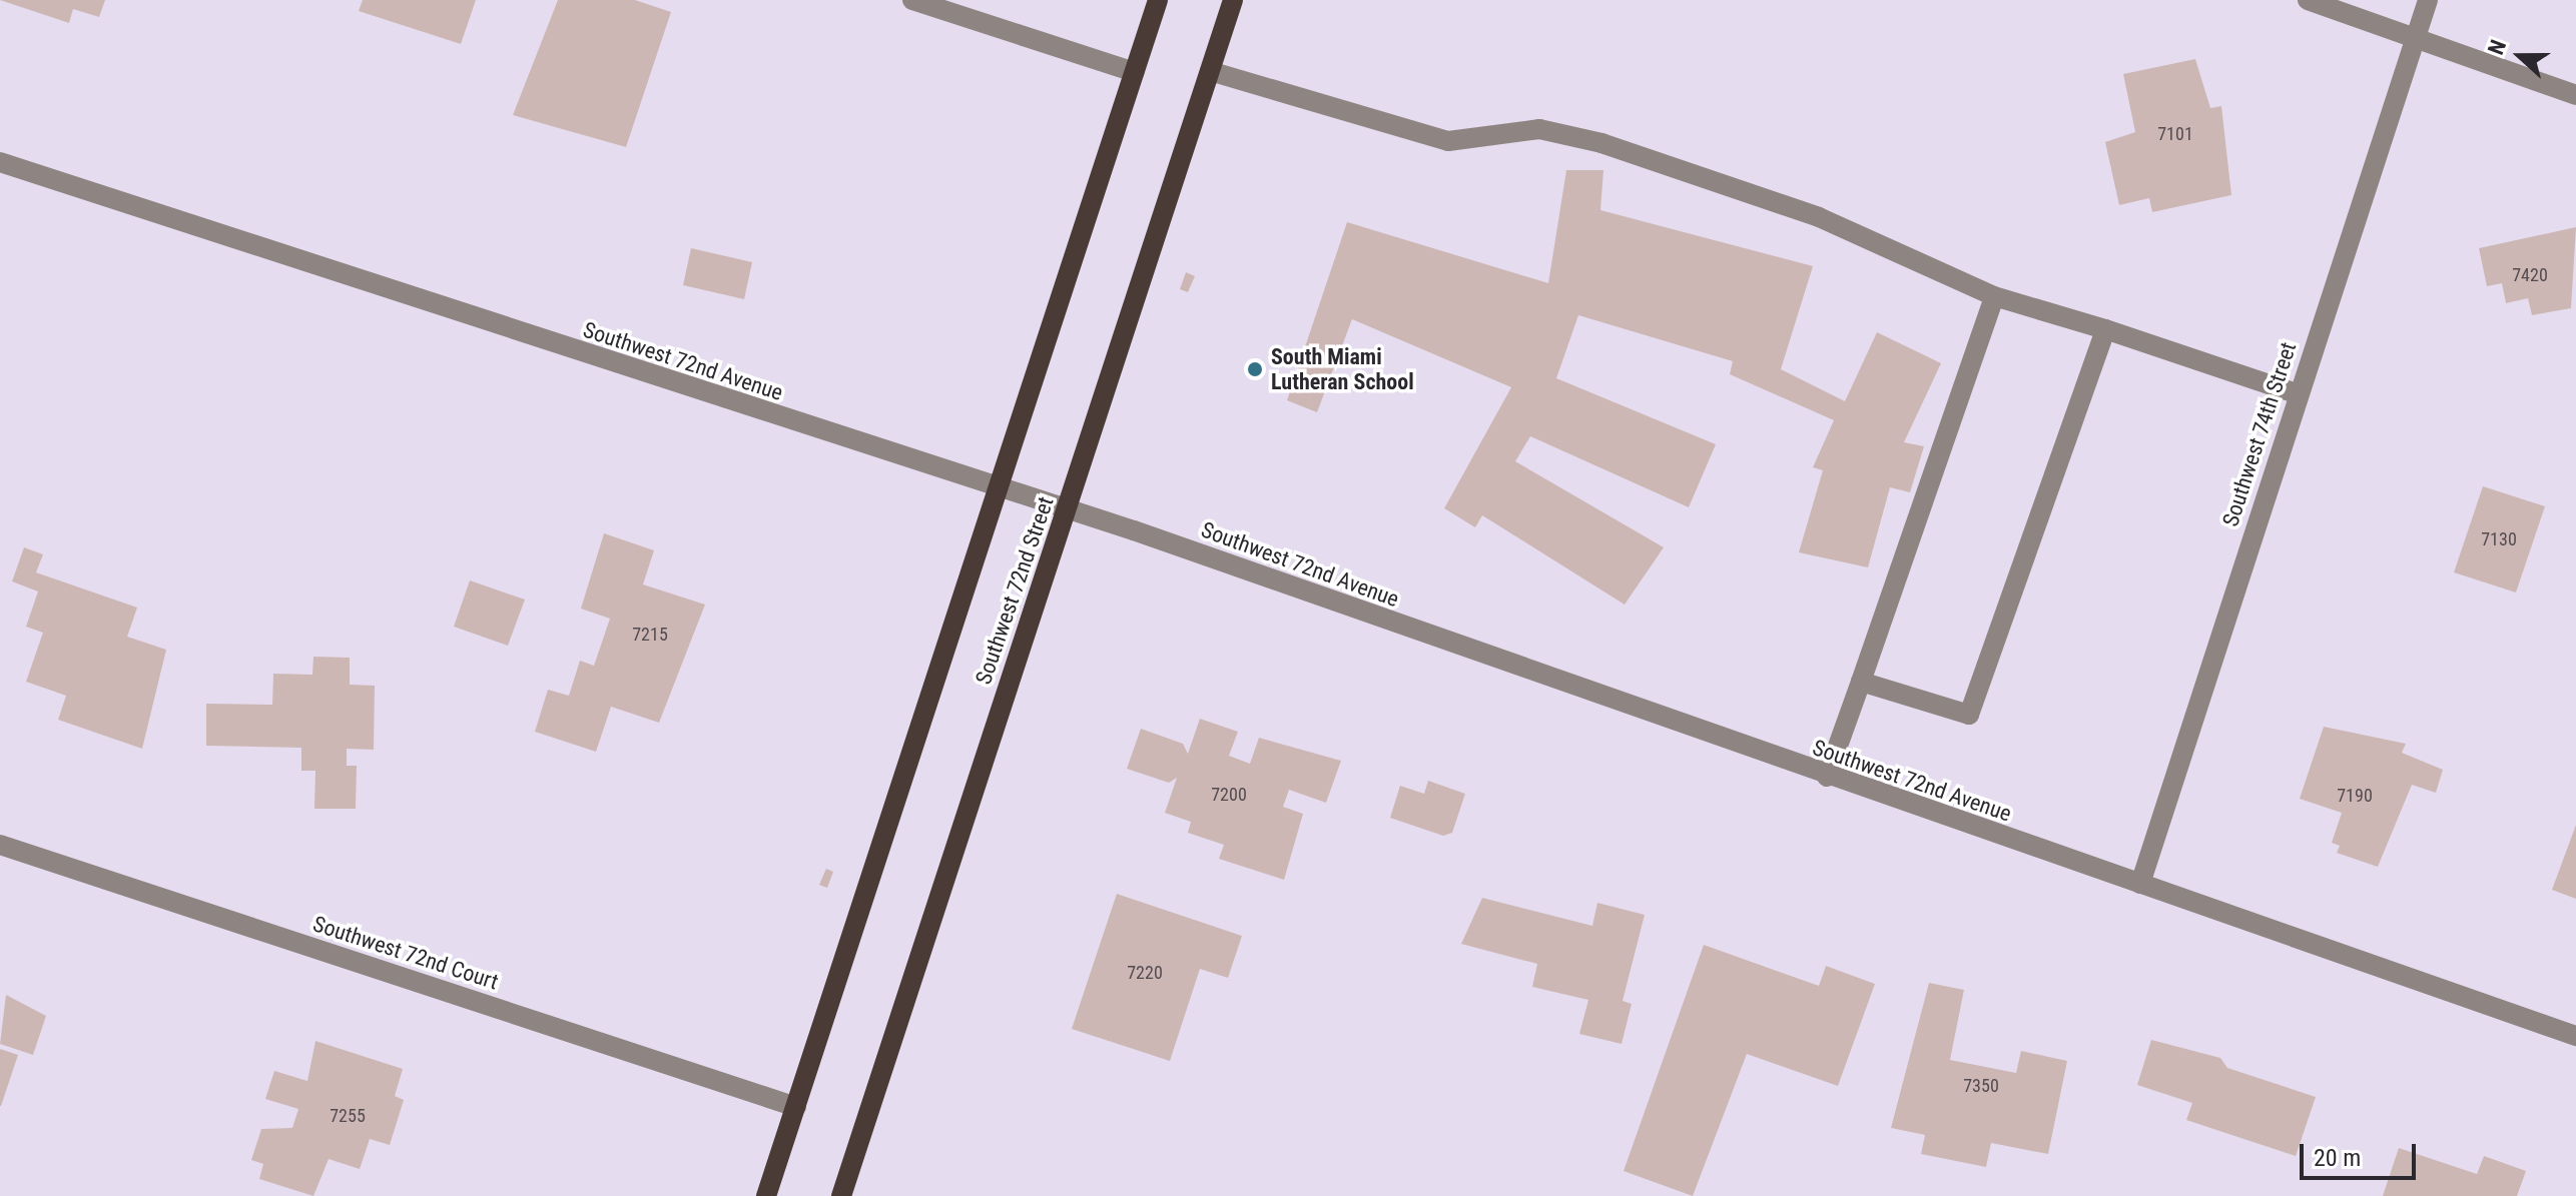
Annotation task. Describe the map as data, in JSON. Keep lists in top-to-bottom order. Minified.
{"streets":{"main road":["Southwest 72nd Street"],"street":["Southwest 72nd Avenue","Southwest 74th Street","Southwest 72nd Court"]},"crossings":[["Southwest 72nd Avenue","Southwest 74th Street"],["Southwest 72nd Avenue","Southwest 72nd Street"],["Southwest 72nd Street","Southwest 72nd Court"]],"places":["South Miami Lutheran School"],"house_numbers":["7101","7420","7130","7215","7200","7190","7220","7350","7255"],"scale_bar":"20 m","north":"left"}
